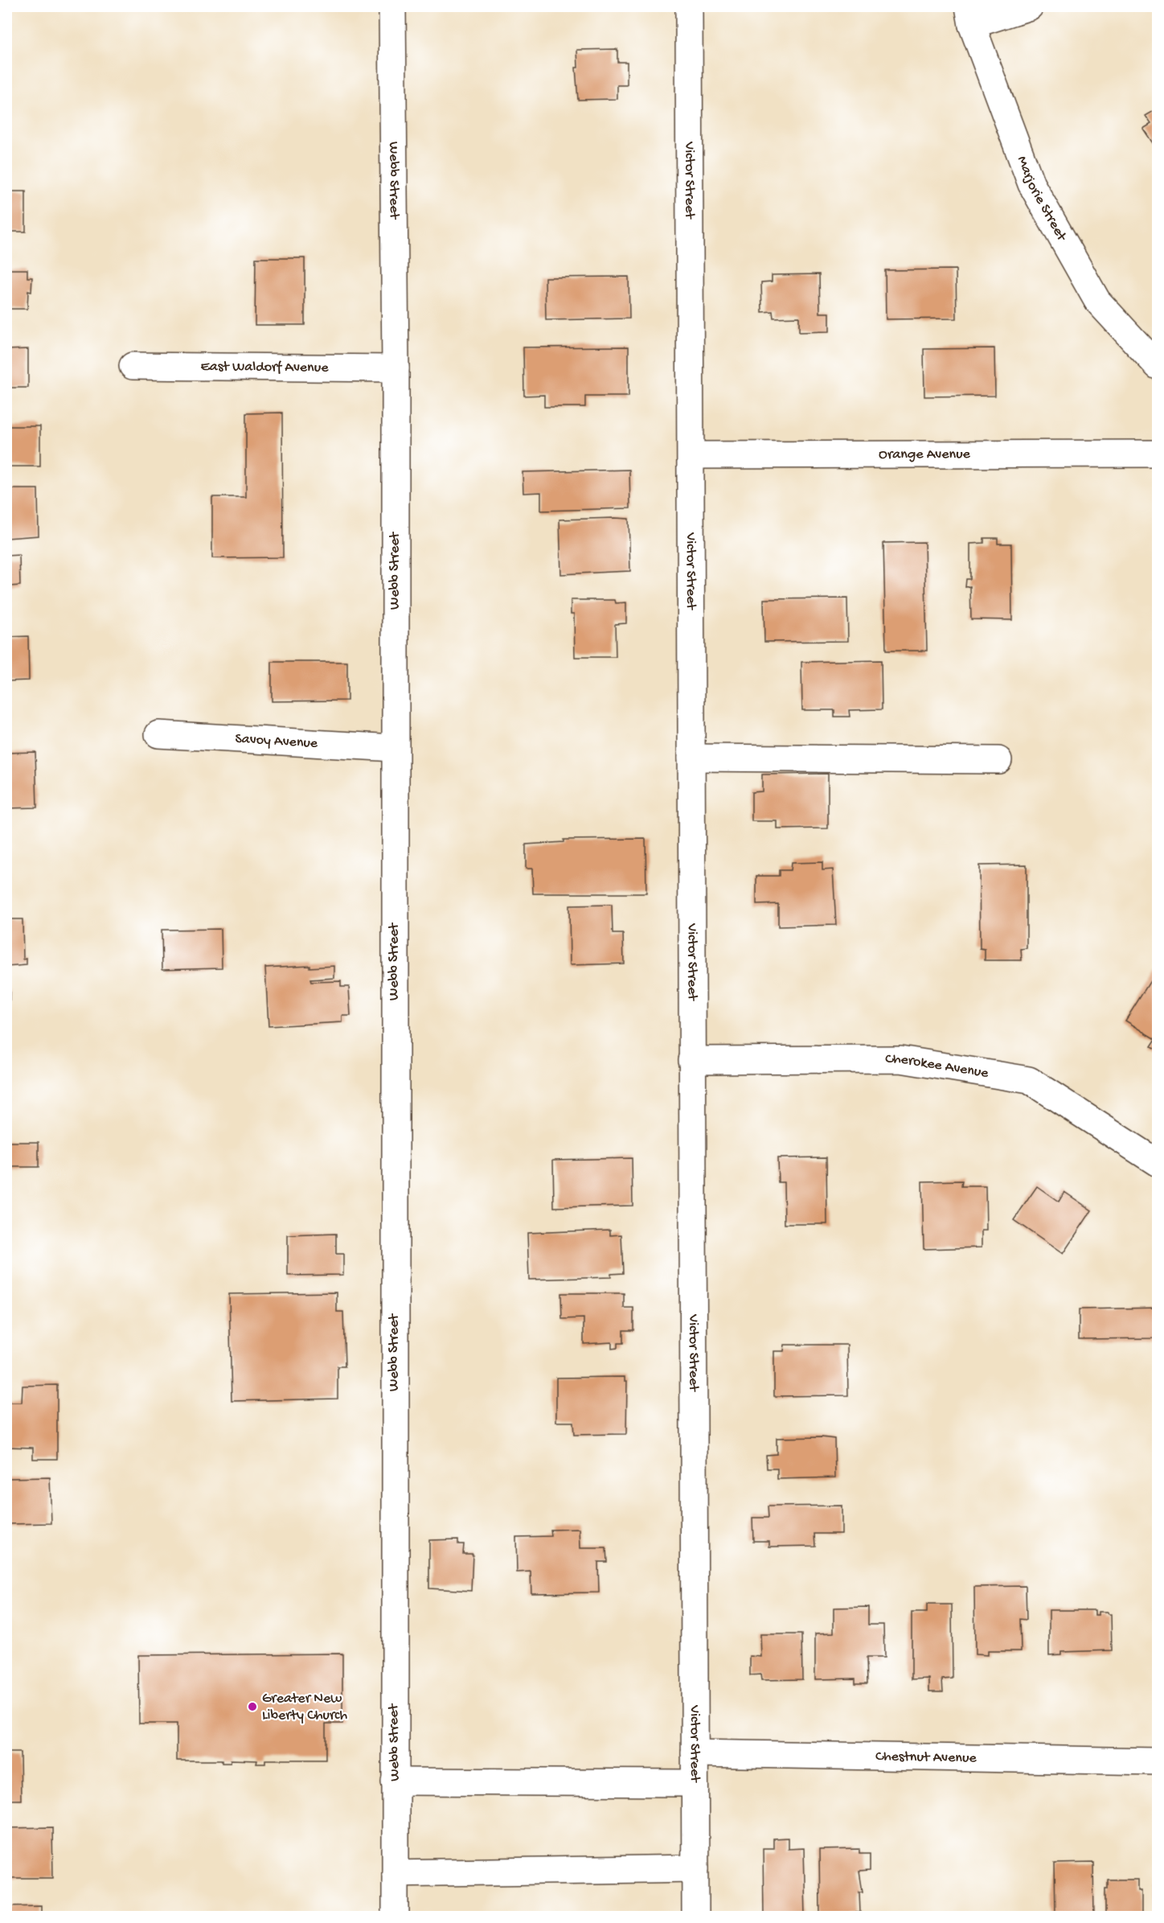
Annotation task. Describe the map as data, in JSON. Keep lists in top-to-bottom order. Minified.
{"streets":{"street":["Webb Street","Victor Street","Marjorie Street","East Waldorf Avenue","Orange Avenue","Savoy Avenue","Cherokee Avenue","Chestnut Avenue"]},"crossings":[["Webb Street","East Waldorf Avenue"],["Webb Street","Savoy Avenue"],["Victor Street","Orange Avenue"],["Victor Street","Cherokee Avenue"],["Victor Street","Chestnut Avenue"]],"places":["Greater New Liberty Church"]}
